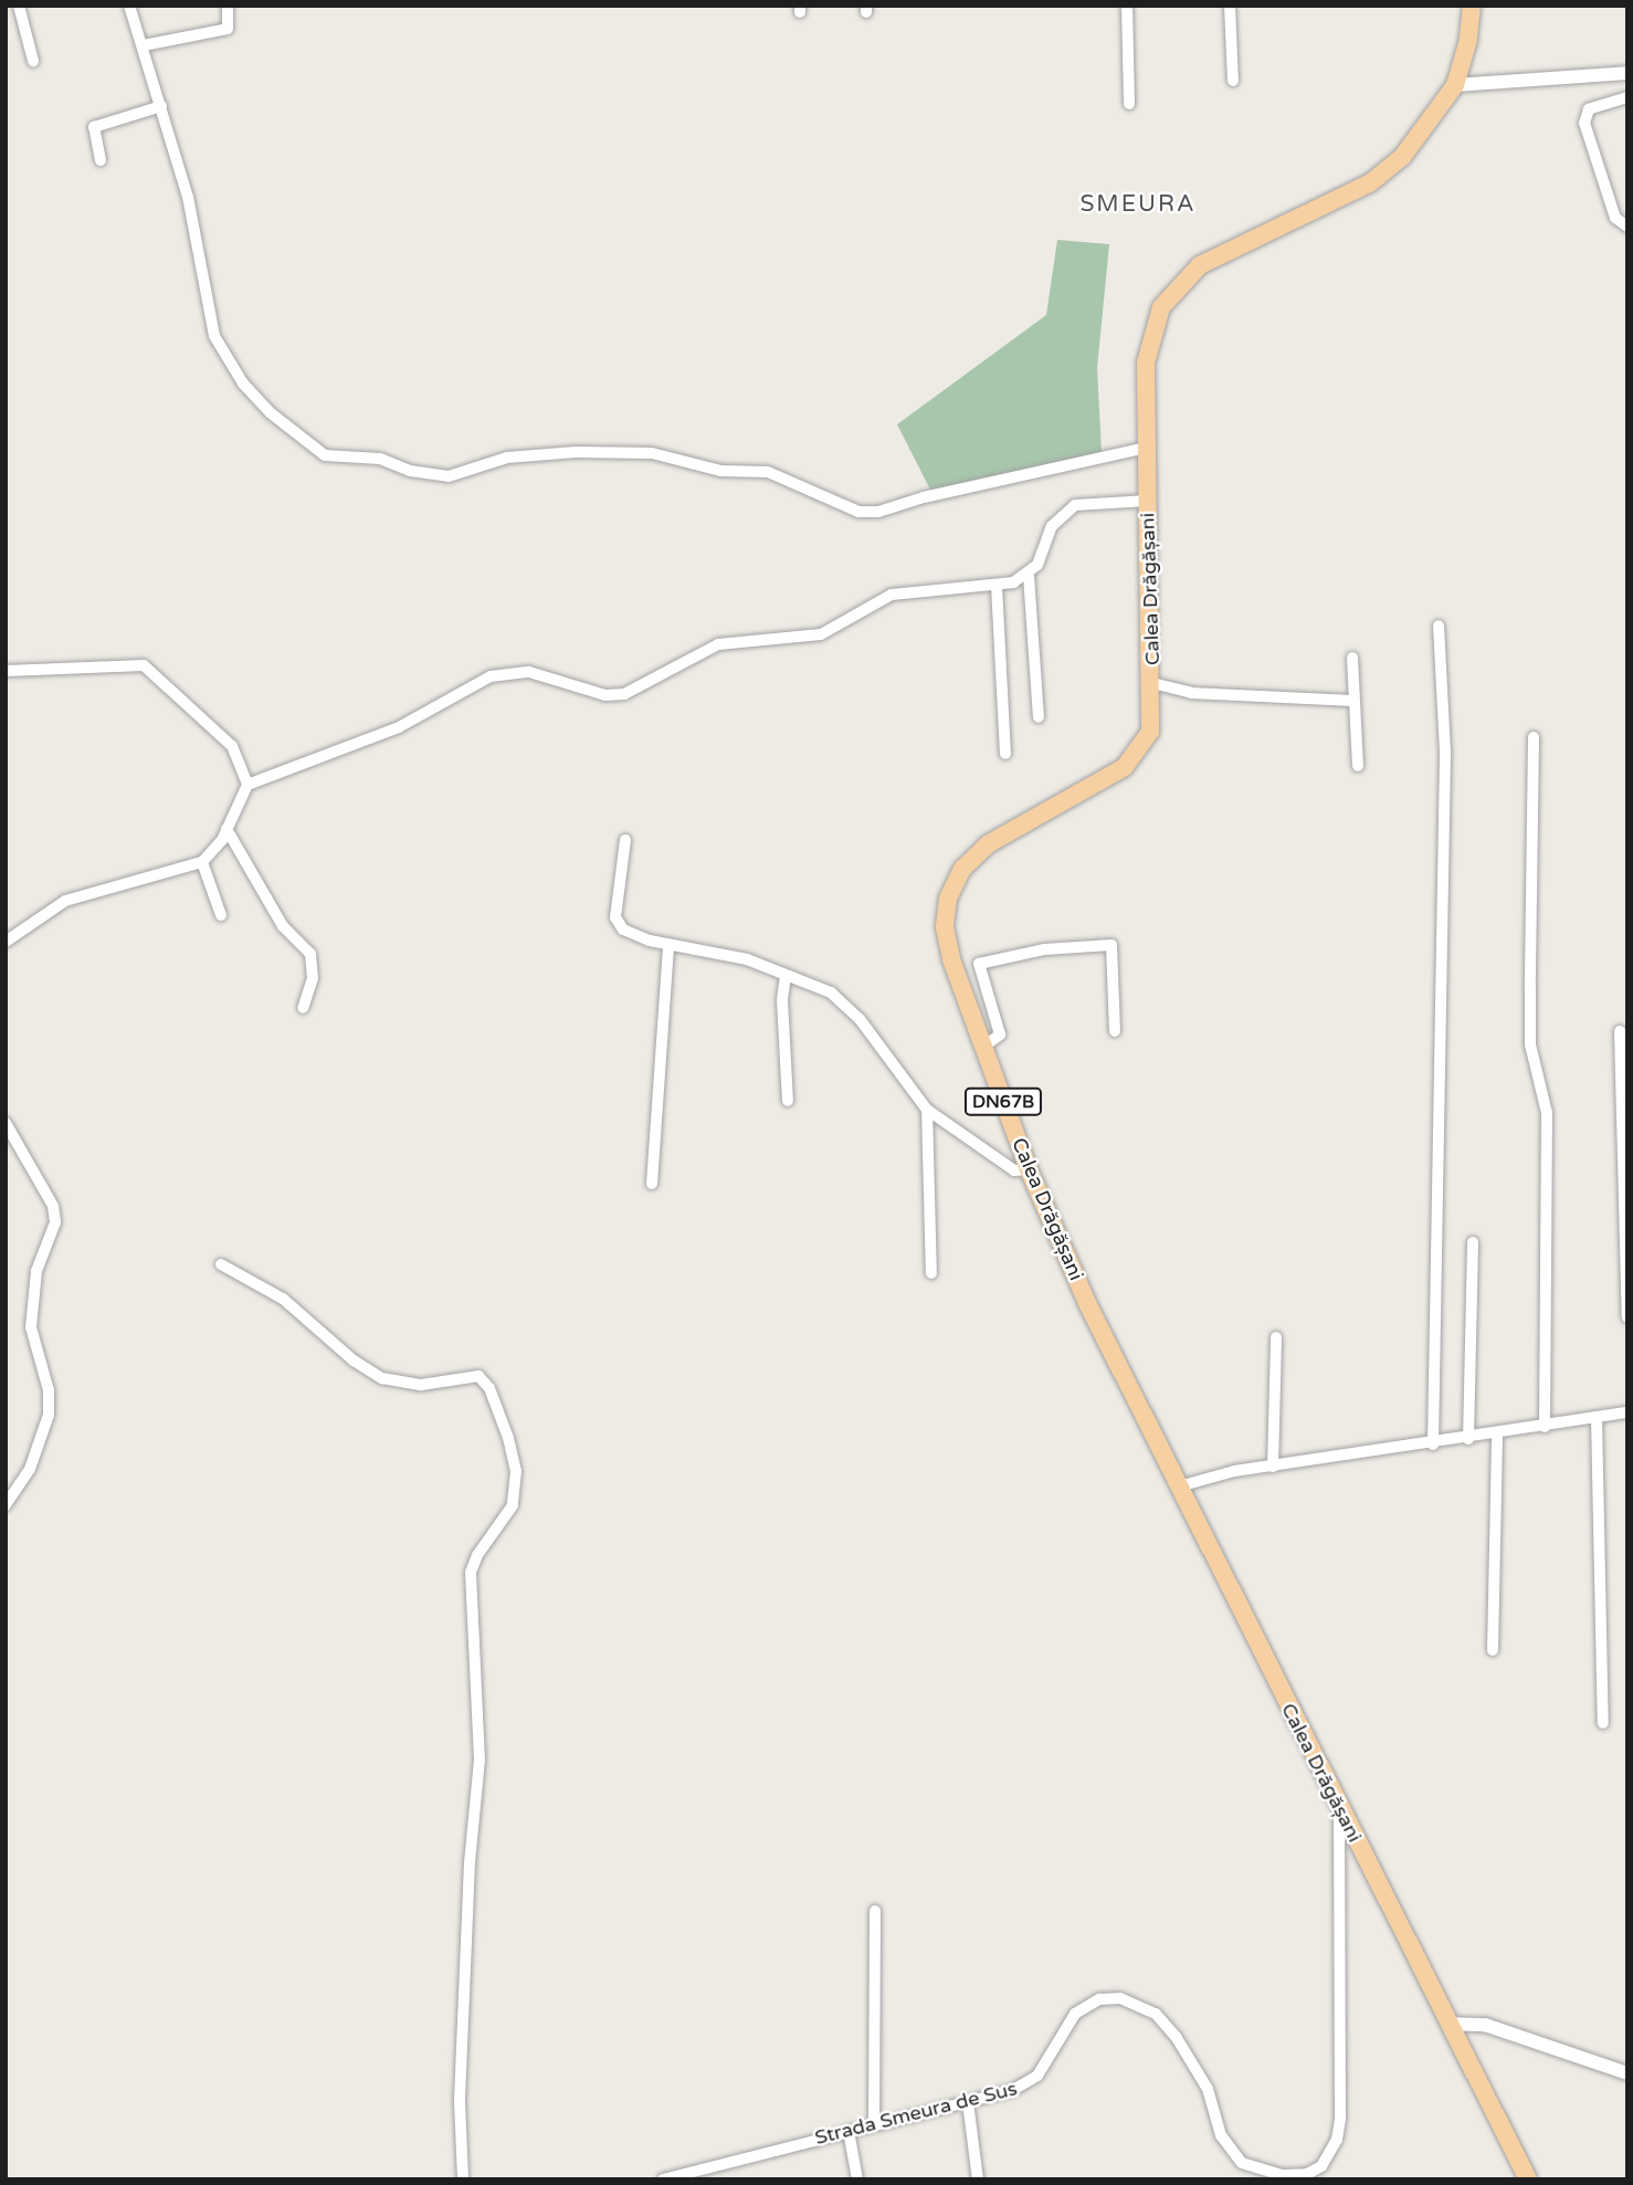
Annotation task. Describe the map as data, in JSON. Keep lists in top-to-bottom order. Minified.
{"streets":{"main road":["Calea Drăgășani","DN67B"],"street":["Strada Smeura de Sus"]},"crossings":[["Calea Drăgășani","DN67B"],["Calea Drăgășani","Strada Smeura de Sus"]],"districts":["SMEURA"]}
